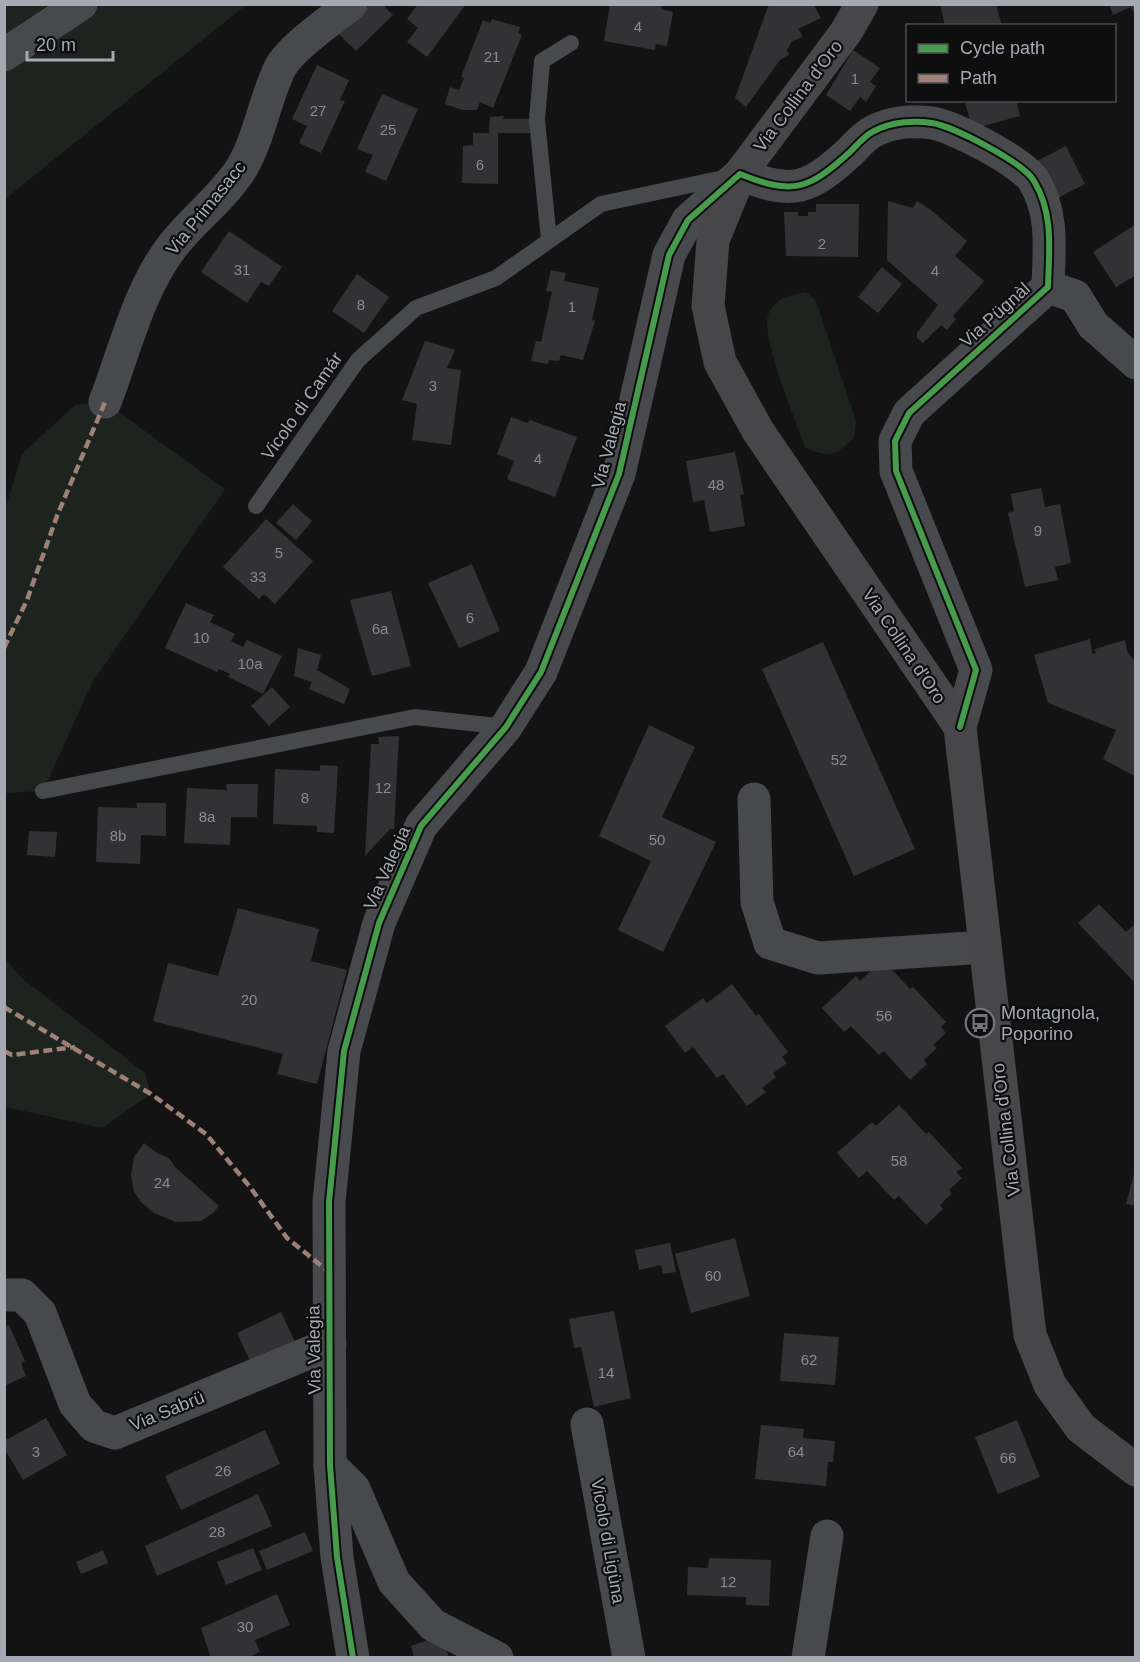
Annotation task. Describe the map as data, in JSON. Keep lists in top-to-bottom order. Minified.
{"streets":{"street":["Via Collina d'Oro","Via Primasacc","Via Pügnàl","Via Valegia","Via Sabrü","Vicolo di Ligüna"],"lane":["Vicolo di Camár"]},"crossings":[["Via Collina d'Oro","Via Pügnàl"],["Via Collina d'Oro","Vicolo di Camár"],["Via Collina d'Oro","Via Valegia"],["Via Pügnàl","Vicolo di Camár"],["Via Pügnàl","Via Valegia"],["Vicolo di Camár","Via Valegia"],["Via Valegia","Via Sabrü"]],"places":{"bus stop":["Montagnola, Poporino"]},"house_numbers":["4","21","1","27","25","6","2","31","4","8","1","3","4","48","9","5","33","6","6a","10","10a","52","12","8","8a","8b","50","20","56","58","24","60","62","14","3","64","66","26","28","12","30"],"legend":["Cycle path","Path"],"scale_bar":"20 m"}
